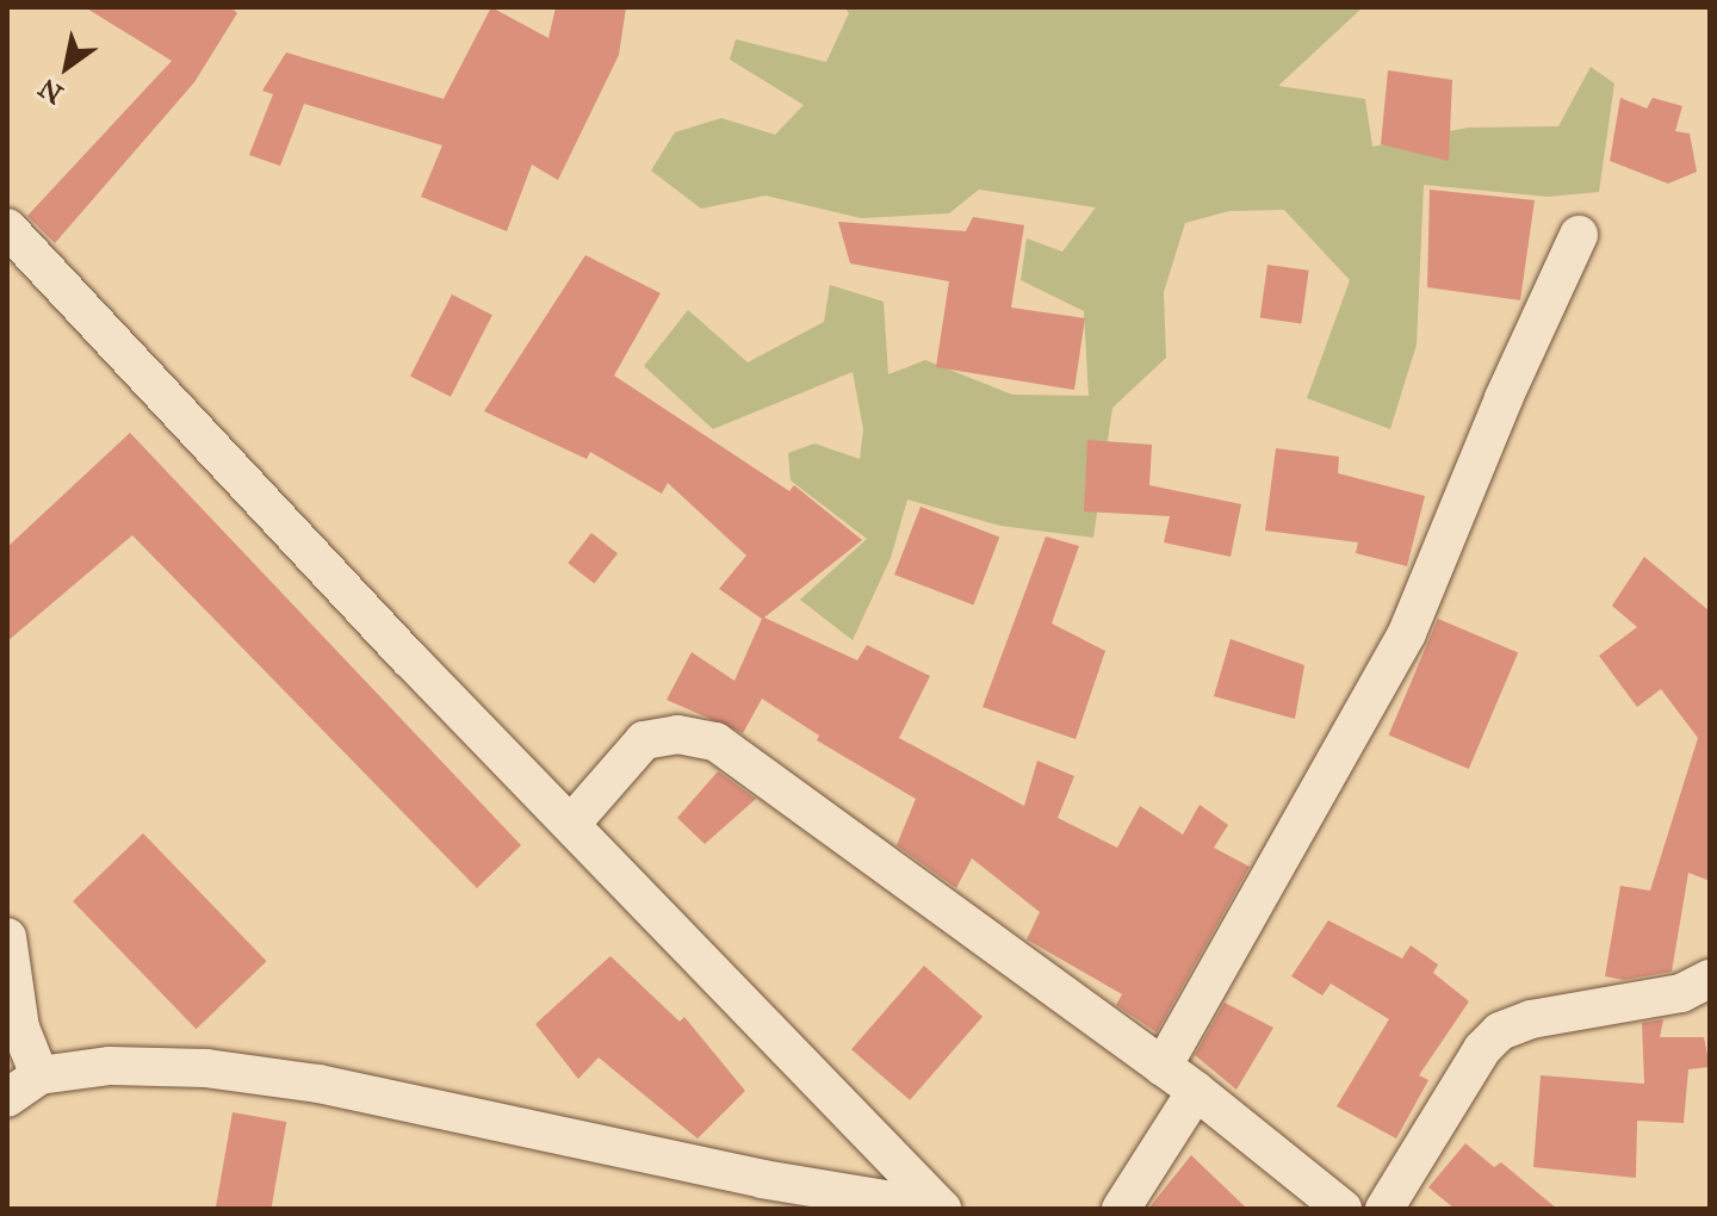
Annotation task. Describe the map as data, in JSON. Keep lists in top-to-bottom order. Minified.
{"north":"bottom left"}
